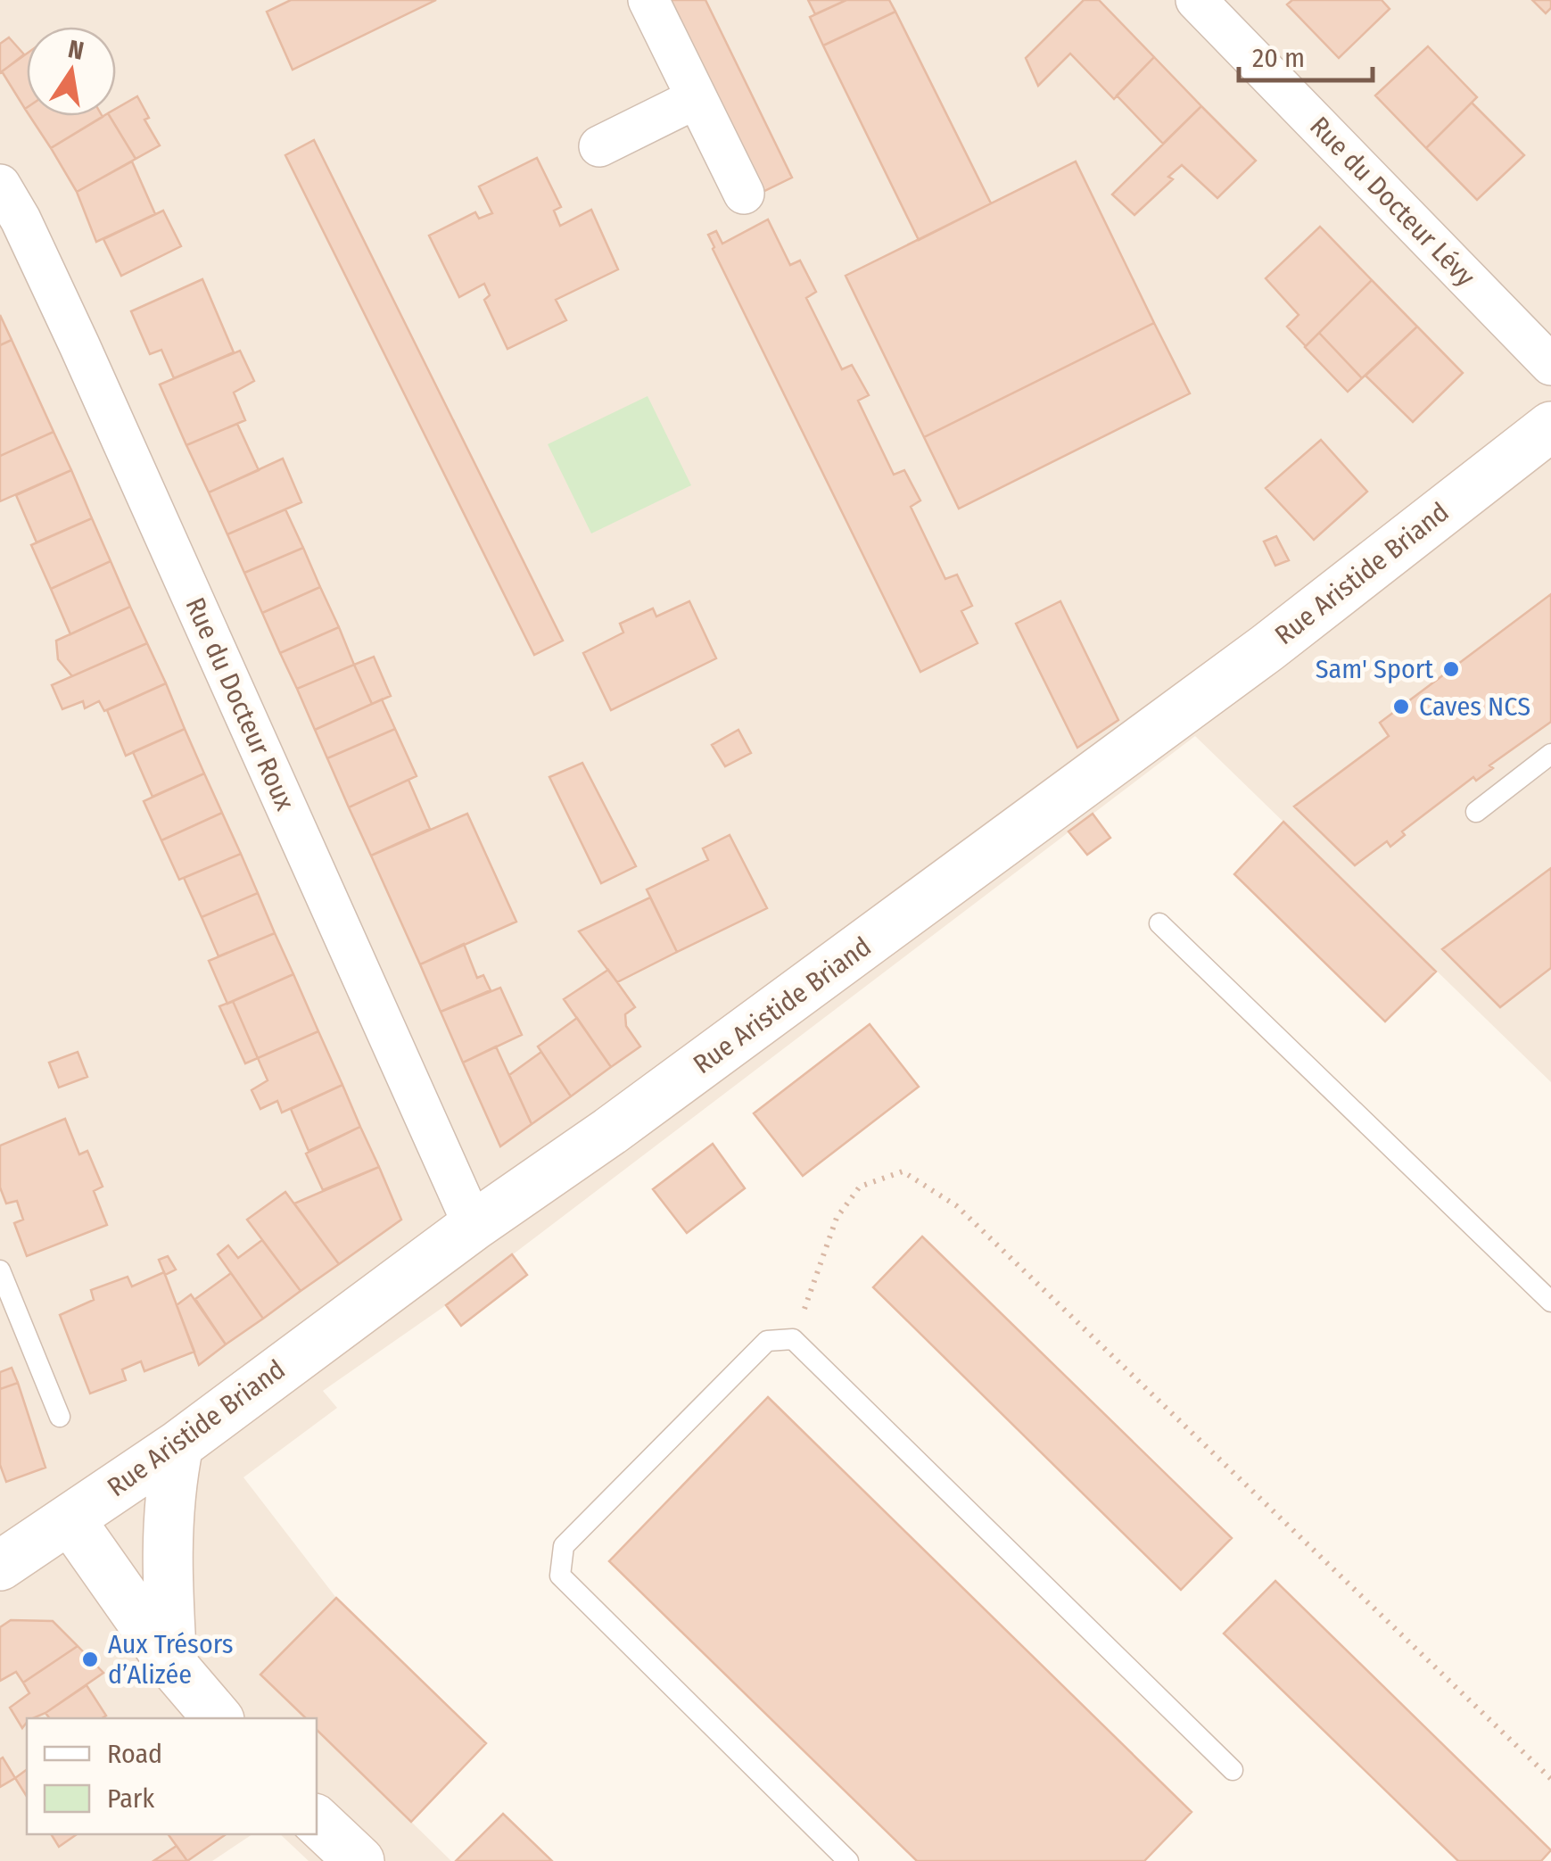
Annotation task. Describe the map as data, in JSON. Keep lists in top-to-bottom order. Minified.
{"streets":{"street":["Rue du Docteur Lévy","Rue Aristide Briand","Rue du Docteur Roux"]},"crossings":[["Rue Aristide Briand","Rue du Docteur Roux"]],"places":["Sam' Sport","Caves NCS","Aux Trésors d’Alizée"],"legend":["Road","Park"],"scale_bar":"20 m","north":"top"}
